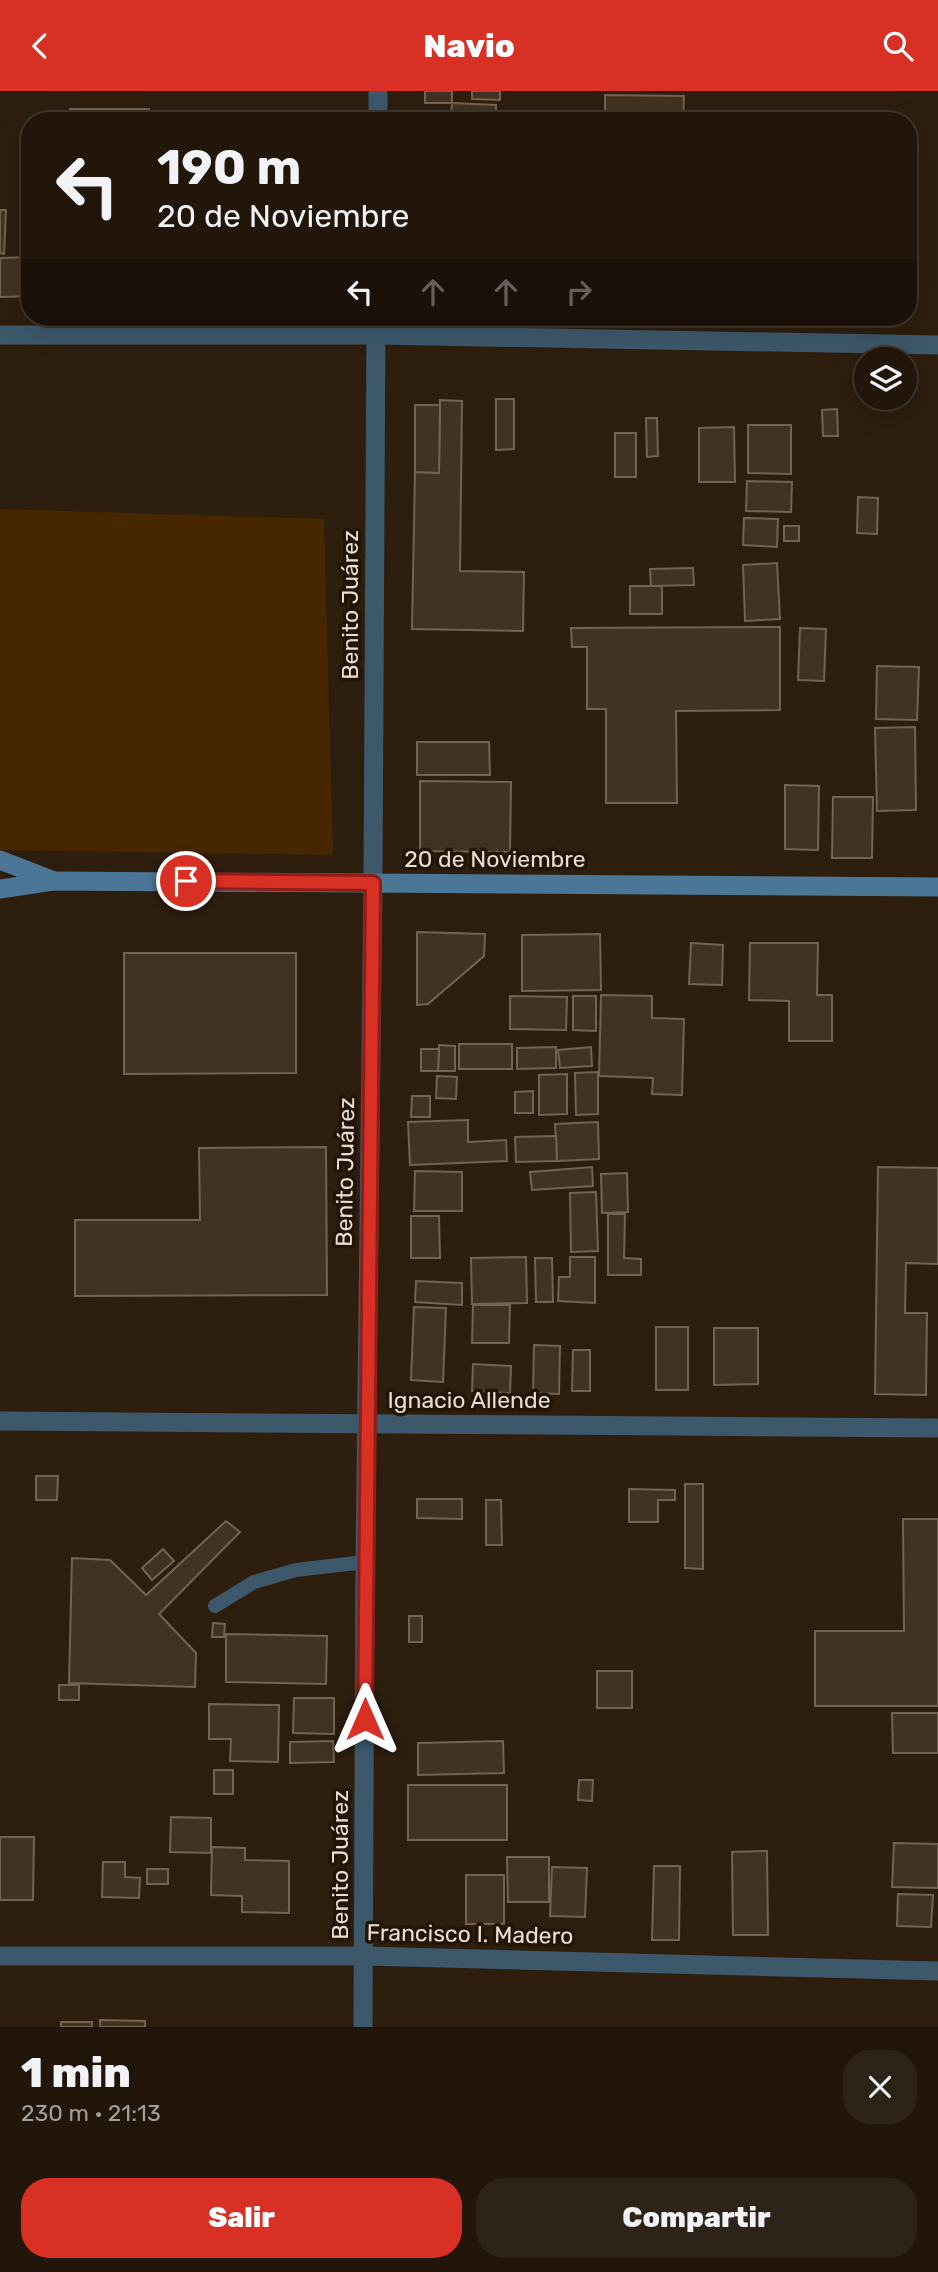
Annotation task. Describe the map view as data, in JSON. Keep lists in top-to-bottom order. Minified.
{"streets":{"main road":["20 de Noviembre"],"street":["Benito Juárez","Ignacio Allende","Francisco I. Madero"]},"crossings":[["Benito Juárez","20 de Noviembre"],["Benito Juárez","Ignacio Allende"],["Benito Juárez","Francisco I. Madero"]],"page":{"header":"Navio","turn":["190 m","20 de Noviembre"],"heading":["1 min","230 m · 21:13"],"buttons":["Salir","Compartir"]}}
